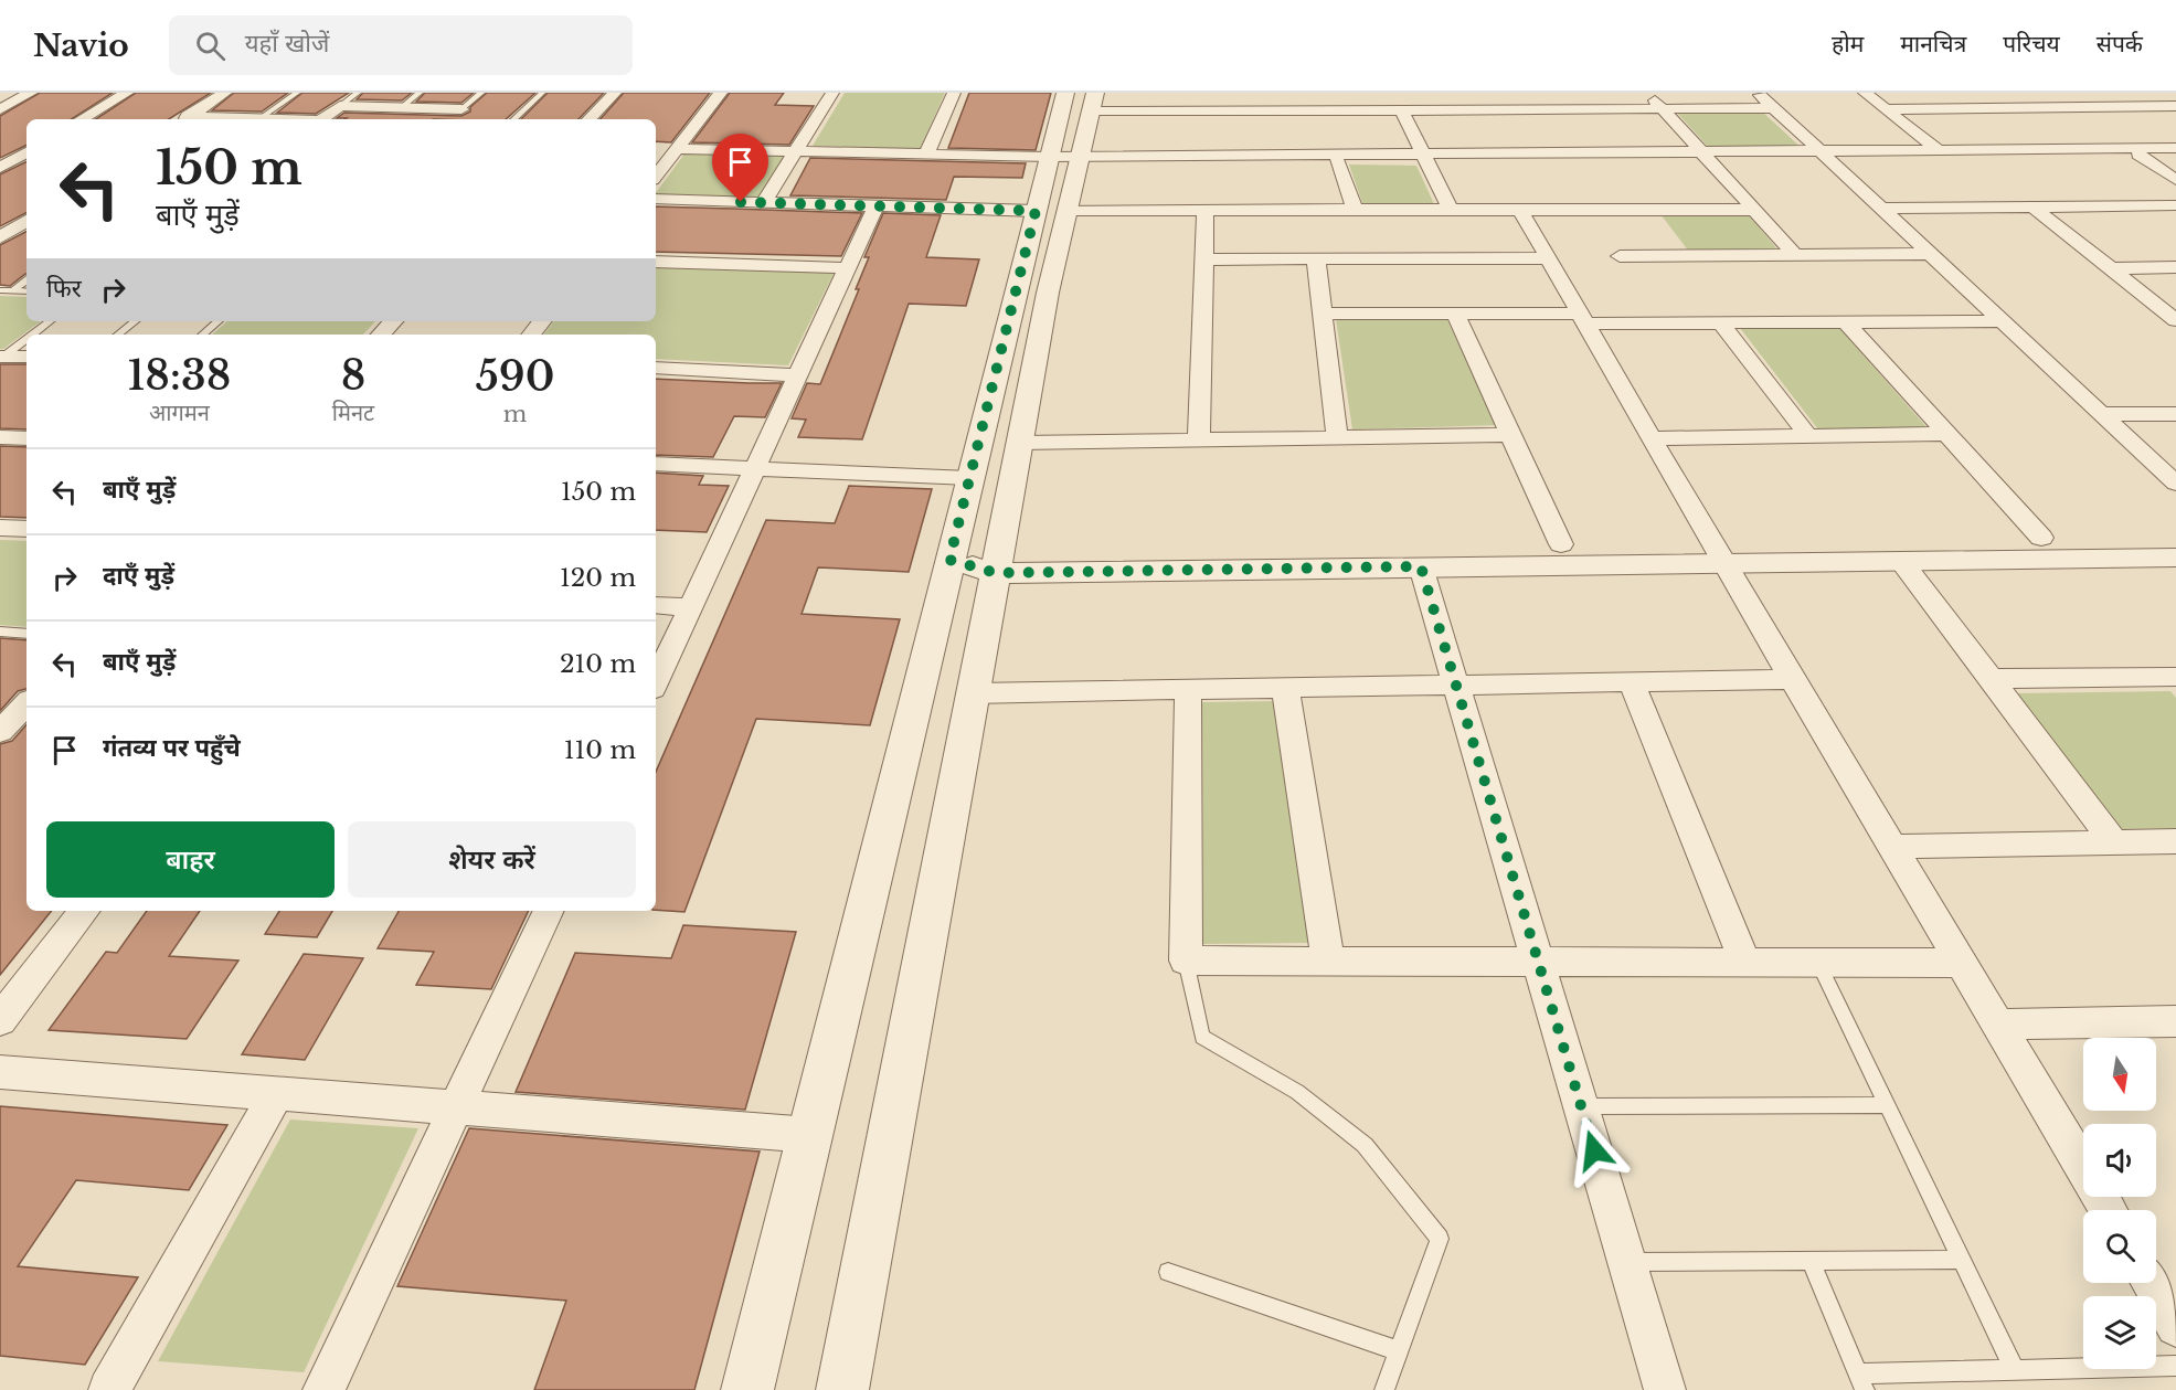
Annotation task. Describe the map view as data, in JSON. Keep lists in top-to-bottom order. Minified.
{"north":"bottom","page":{"header":"Navio","search":"यहाँ खोजें","nav":["होम","मानचित्र","परिचय","संपर्क"],"turn":["150 m","बाएँ मुड़ें"],"then":"फिर","eta":["18:38","आगमन","8","मिनट","590","m"],"list":[{"name":"बाएँ मुड़ें","value":"150 m"},{"name":"दाएँ मुड़ें","value":"120 m"},{"name":"बाएँ मुड़ें","value":"210 m"},{"name":"गंतव्य पर पहुँचे","value":"110 m"}],"buttons":["बाहर","शेयर करें"]}}
